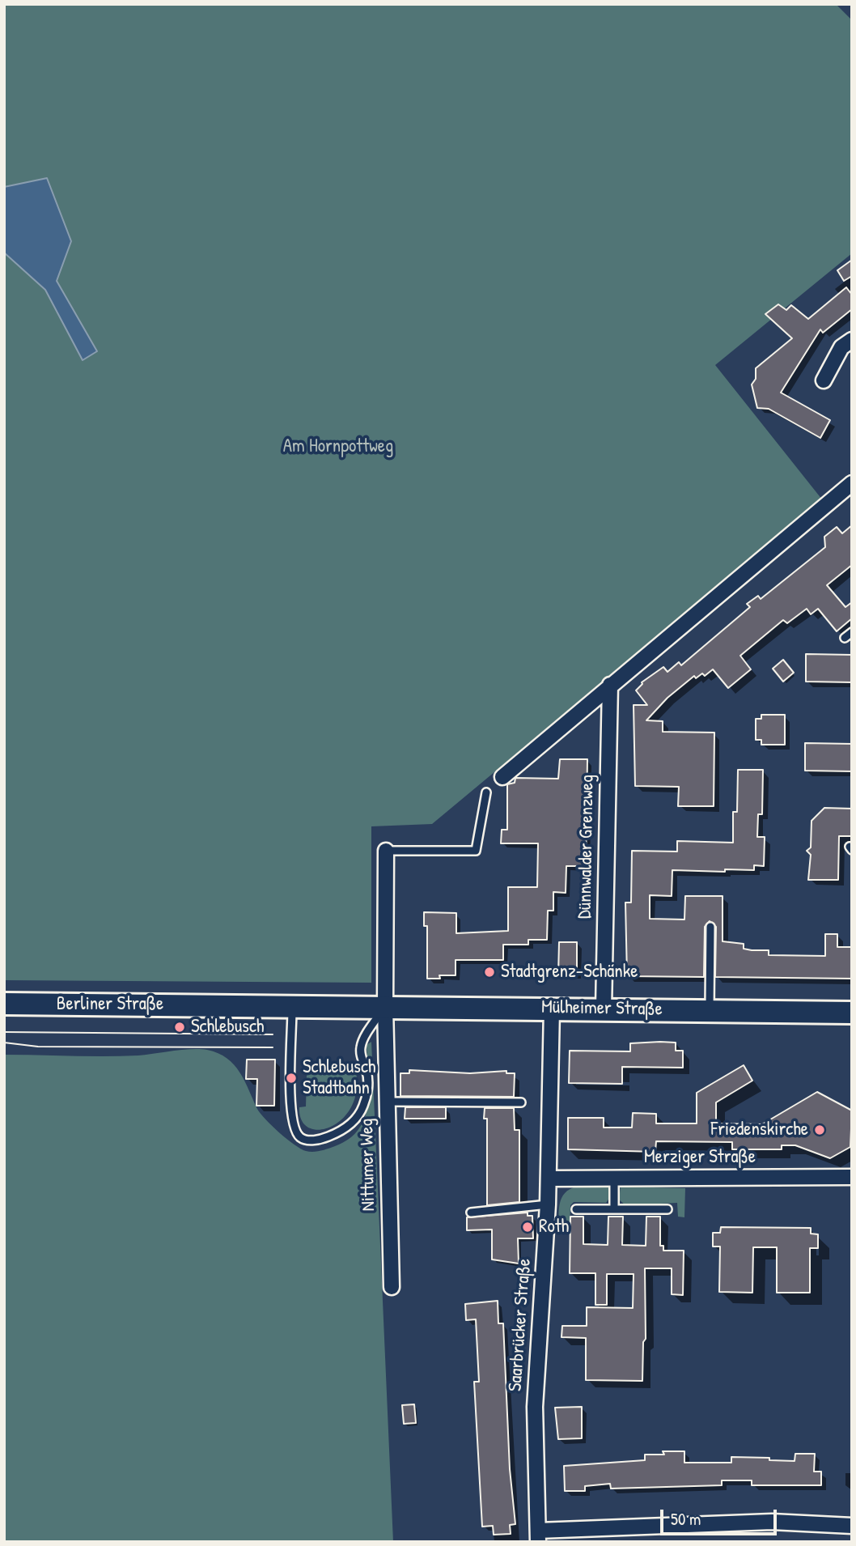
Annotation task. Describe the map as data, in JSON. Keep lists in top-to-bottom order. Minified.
{"streets":{"main road":["Berliner Straße","Mülheimer Straße"],"street":["Dünnwalder Grenzweg","Merziger Straße","Nittumer Weg","Saarbrücker Straße"]},"crossings":[["Dünnwalder Grenzweg","Mülheimer Straße"],["Berliner Straße","Mülheimer Straße"],["Mülheimer Straße","Nittumer Weg"],["Mülheimer Straße","Saarbrücker Straße"],["Merziger Straße","Saarbrücker Straße"]],"parks":["Am Hornpottweg"],"places":["Stadtgrenz-Schänke","Schlebusch","Schlebusch Stadtbahn","Friedenskirche","Roth"],"scale_bar":"50 m"}
